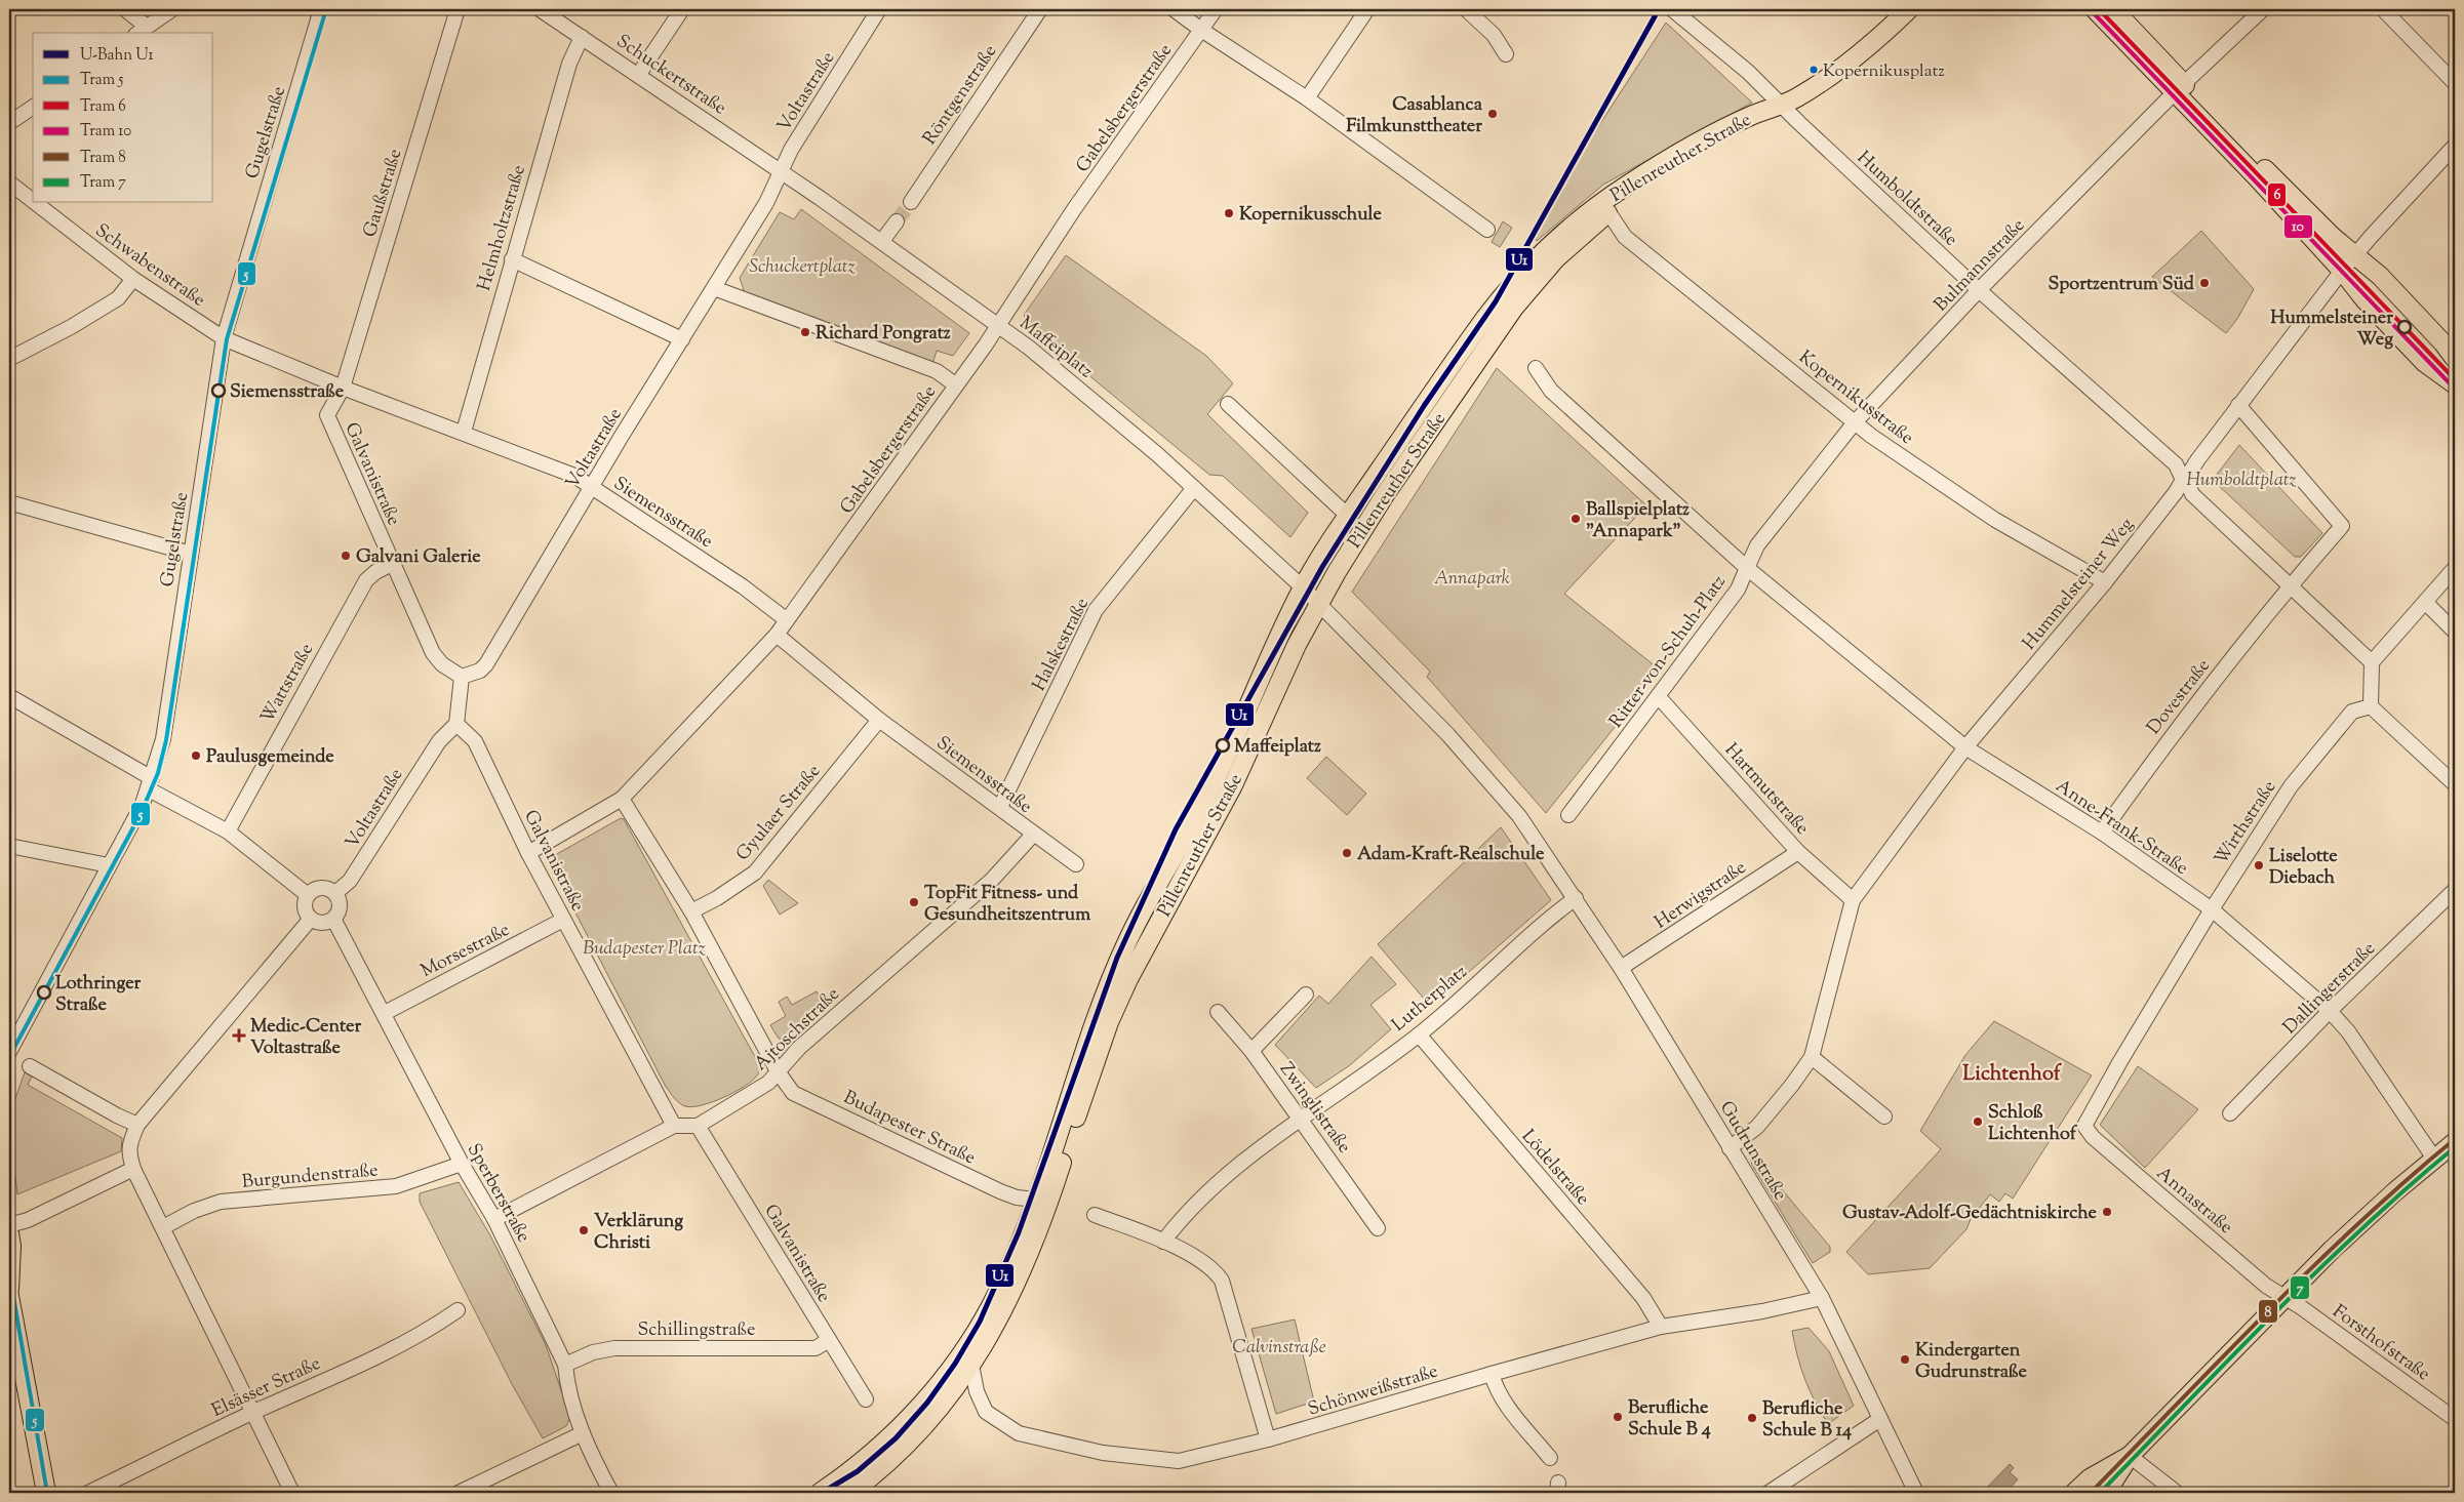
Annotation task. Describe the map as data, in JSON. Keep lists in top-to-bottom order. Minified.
{"streets":{"main road":["Pillenreuther Straße"],"street":["Schuckertstraße","Voltastraße","Röntgenstraße","Gabelsbergerstraße","Gugelstraße","Gaußstraße","Humboldtstraße","Helmholtzstraße","Schwabenstraße","Bulmannstraße","Maffeiplatz","Kopernikusstraße","Galvanistraße","Siemensstraße","Hummelsteiner Weg","Halskestraße","Ritter-von-Schuh-Platz","Wattstraße","Dovestraße","Hartmutstraße","Gyulaer Straße","Wirthstraße","Anne-Frank-Straße","Herwigstraße","Morsestraße","Dallingerstraße","Lutherplatz","Ajtoschstraße","Zwinglistraße","Budapester Straße","Gudrunstraße","Lödelstraße","Burgundenstraße","Sperberstraße","Annastraße","Schillingstraße","Forsthofstraße","Elsässer Straße","Schönweißstraße"]},"crossings":[["Schuckertstraße","Voltastraße"],["Schuckertstraße","Helmholtzstraße"],["Voltastraße","Galvanistraße"],["Voltastraße","Siemensstraße"],["Voltastraße","Sperberstraße"],["Gabelsbergerstraße","Maffeiplatz"],["Gabelsbergerstraße","Galvanistraße"],["Gabelsbergerstraße","Siemensstraße"],["Gugelstraße","Schwabenstraße"],["Gugelstraße","Siemensstraße"],["Pillenreuther Straße","Humboldtstraße"],["Pillenreuther Straße","Maffeiplatz"],["Pillenreuther Straße","Kopernikusstraße"],["Pillenreuther Straße","Budapester Straße"],["Pillenreuther Straße","Gudrunstraße"],["Pillenreuther Straße","Schönweißstraße"],["Gaußstraße","Galvanistraße"],["Gaußstraße","Siemensstraße"],["Humboldtstraße","Bulmannstraße"],["Humboldtstraße","Hummelsteiner Weg"],["Helmholtzstraße","Siemensstraße"],["Schwabenstraße","Siemensstraße"],["Bulmannstraße","Kopernikusstraße"],["Bulmannstraße","Ritter-von-Schuh-Platz"],["Bulmannstraße","Anne-Frank-Straße"],["Maffeiplatz","Halskestraße"],["Maffeiplatz","Gudrunstraße"],["Kopernikusstraße","Hummelsteiner Weg"],["Galvanistraße","Siemensstraße"],["Galvanistraße","Wattstraße"],["Galvanistraße","Morsestraße"],["Galvanistraße","Ajtoschstraße"],["Galvanistraße","Schillingstraße"],["Siemensstraße","Halskestraße"],["Siemensstraße","Gyulaer Straße"],["Siemensstraße","Ajtoschstraße"],["Hummelsteiner Weg","Hartmutstraße"],["Hummelsteiner Weg","Anne-Frank-Straße"],["Hummelsteiner Weg","Gudrunstraße"],["Ritter-von-Schuh-Platz","Hartmutstraße"],["Ritter-von-Schuh-Platz","Anne-Frank-Straße"],["Dovestraße","Anne-Frank-Straße"],["Hartmutstraße","Herwigstraße"],["Wirthstraße","Anne-Frank-Straße"],["Wirthstraße","Annastraße"],["Anne-Frank-Straße","Dallingerstraße"],["Herwigstraße","Gudrunstraße"],["Morsestraße","Sperberstraße"],["Lutherplatz","Zwinglistraße"],["Lutherplatz","Gudrunstraße"],["Lutherplatz","Lödelstraße"],["Ajtoschstraße","Budapester Straße"],["Gudrunstraße","Schönweißstraße"],["Lödelstraße","Schönweißstraße"],["Burgundenstraße","Sperberstraße"],["Sperberstraße","Schillingstraße"],["Annastraße","Forsthofstraße"]],"districts":["Lichtenhof"],"parks":["Schuckertplatz","Humboldtplatz","Annapark","Budapester Platz","Calvinstraße"],"places":{"other":["Kopernikusplatz","Casablanca Filmkunsttheater","Kopernikusschule","Sportzentrum Süd","Hummelsteiner Weg","Richard Pongratz","Siemensstraße","Ballspielplatz \"Annapark\"","Galvani Galerie","Maffeiplatz","Paulusgemeinde","Adam-Kraft-Realschule","Liselotte Diebach","TopFit Fitness- und Gesundheitszentrum","Lothringer Straße","Schloß Lichtenhof","Gustav-Adolf-Gedächtniskirche","Verklärung Christi","Kindergarten Gudrunstraße","Berufliche Schule B 4","Berufliche Schule B 14"],"health":["Medic-Center Voltastraße"]},"lines":["metro line U1","tram line 5","tram line 6","tram line 10","tram line 8","tram line 7"],"legend":["U-Bahn U1","Tram 5","Tram 6","Tram 10","Tram 8","Tram 7"]}
